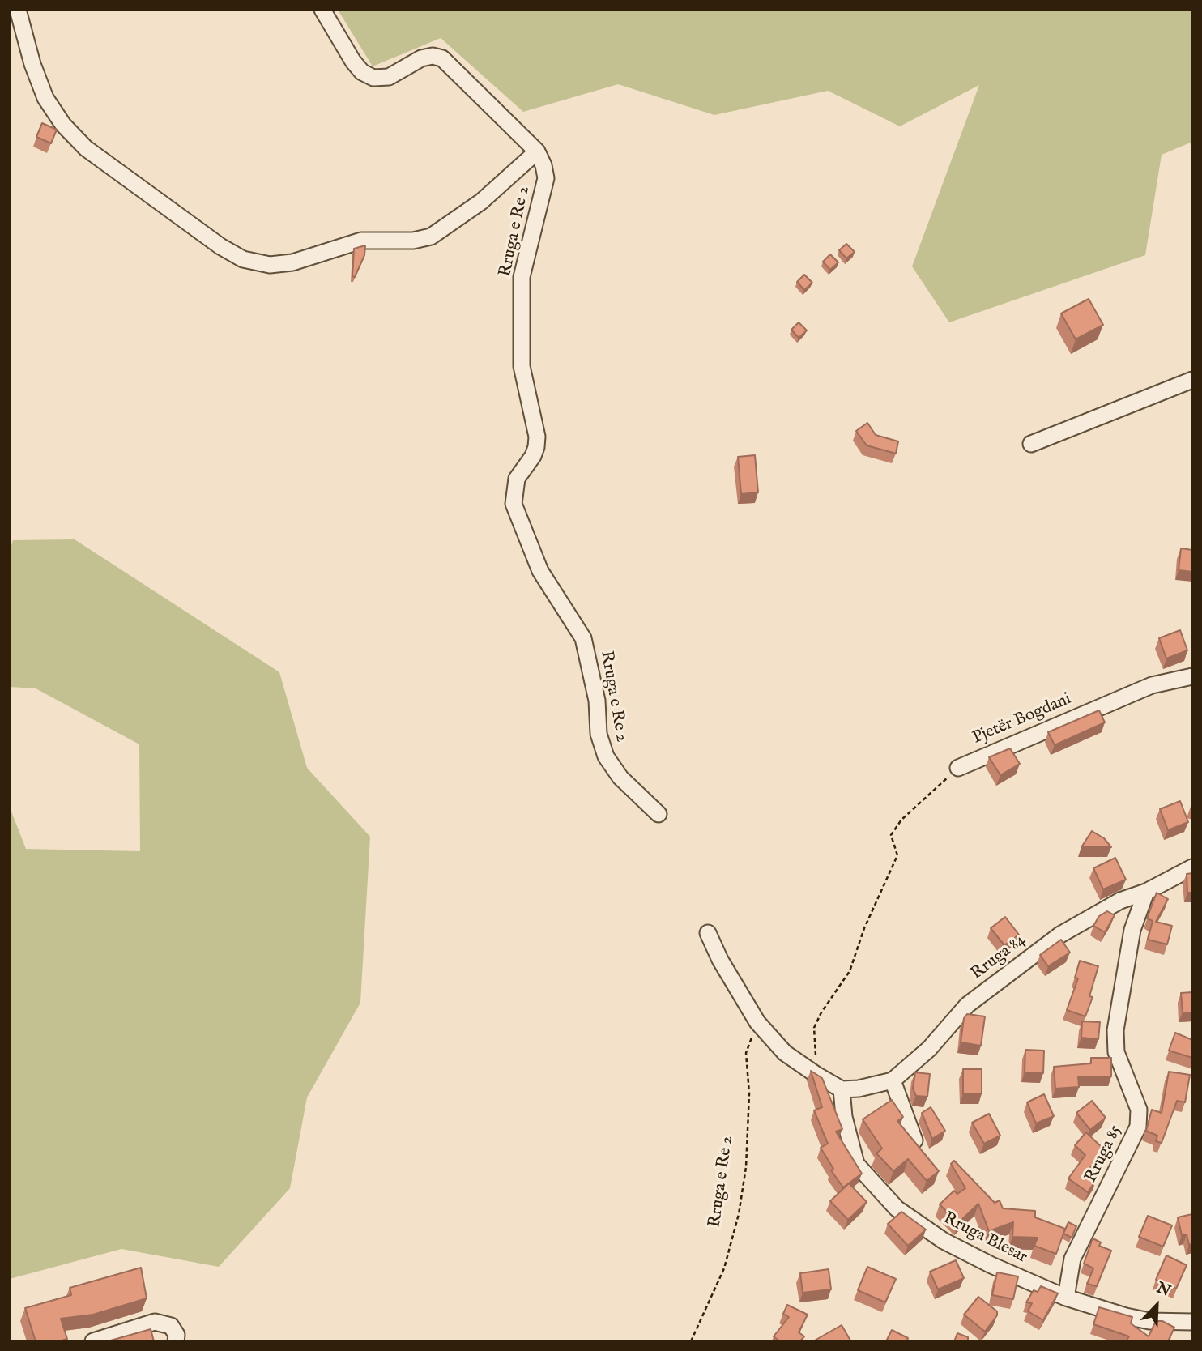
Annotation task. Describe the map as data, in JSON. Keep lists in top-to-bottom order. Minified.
{"streets":{"street":["Rruga e Re 2","Pjetër Bogdani","Rruga 84","Rruga 85","Rruga Blesar"]},"crossings":[["Rruga 84","Rruga 85"],["Rruga 84","Rruga Blesar"],["Rruga 85","Rruga Blesar"]],"north":"top right"}
